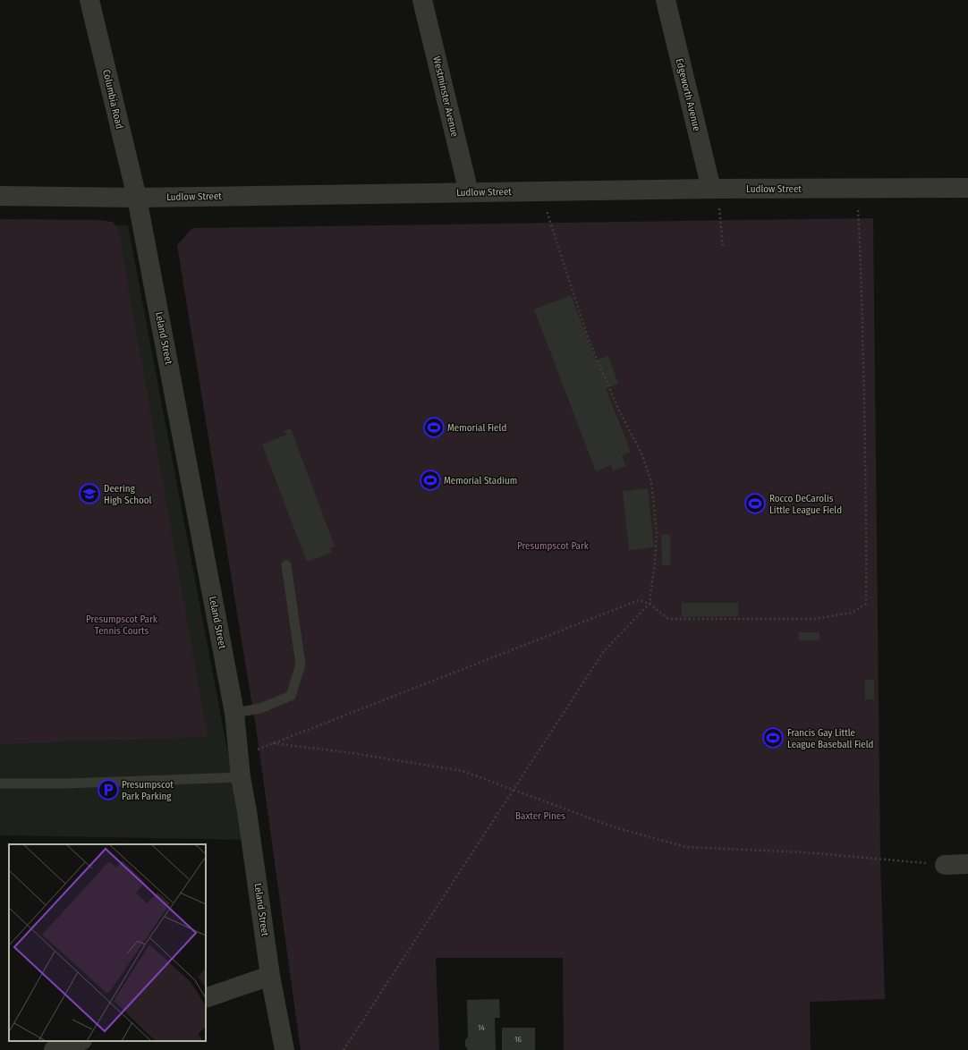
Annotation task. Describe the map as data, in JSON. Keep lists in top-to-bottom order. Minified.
{"streets":{"street":["Edgeworth Avenue","Westminster Avenue","Columbia Road","Ludlow Street","Leland Street"]},"crossings":[["Edgeworth Avenue","Ludlow Street"],["Westminster Avenue","Ludlow Street"],["Columbia Road","Ludlow Street"],["Columbia Road","Leland Street"],["Ludlow Street","Leland Street"]],"parks":["Presumpscot Park","Presumpscot Park Tennis Courts","Baxter Pines"],"places":{"sports":["Memorial Field","Memorial Stadium","Rocco DeCarolis Little League Field","Francis Gay Little League Baseball Field"],"school or university":["Deering High School"],"parking":["Presumpscot Park Parking"]},"house_numbers":["14","16"]}
